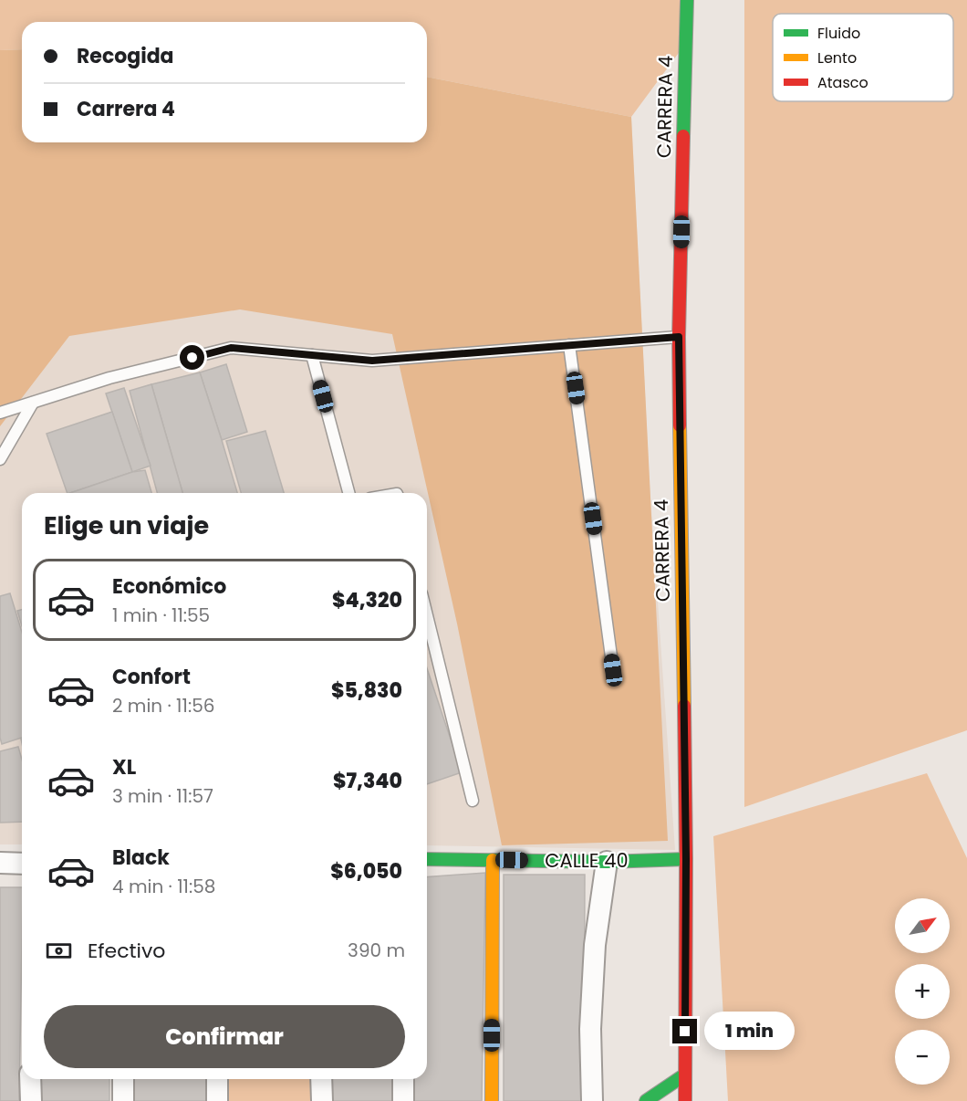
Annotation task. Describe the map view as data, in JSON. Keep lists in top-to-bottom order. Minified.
{"streets":{"main road":["CARRERA 4","CALLE 40"]},"crossings":[["CARRERA 4","CALLE 40"]],"legend":["Fluido","Lento","Atasco"],"north":"top right","page":{"banner":["Recogida","Carrera 4"],"heading":"Elige un viaje","list":[{"name":"Económico","note":"1 min · 11:55","value":"$4,320"},{"name":"Confort","note":"2 min · 11:56","value":"$5,830"},{"name":"XL","note":"3 min · 11:57","value":"$7,340"},{"name":"Black","note":"4 min · 11:58","value":"$6,050"}],"map_buttons":["+","−"],"pay":["Efectivo","390 m"],"buttons":"Confirmar","bubble":"1 min"}}
